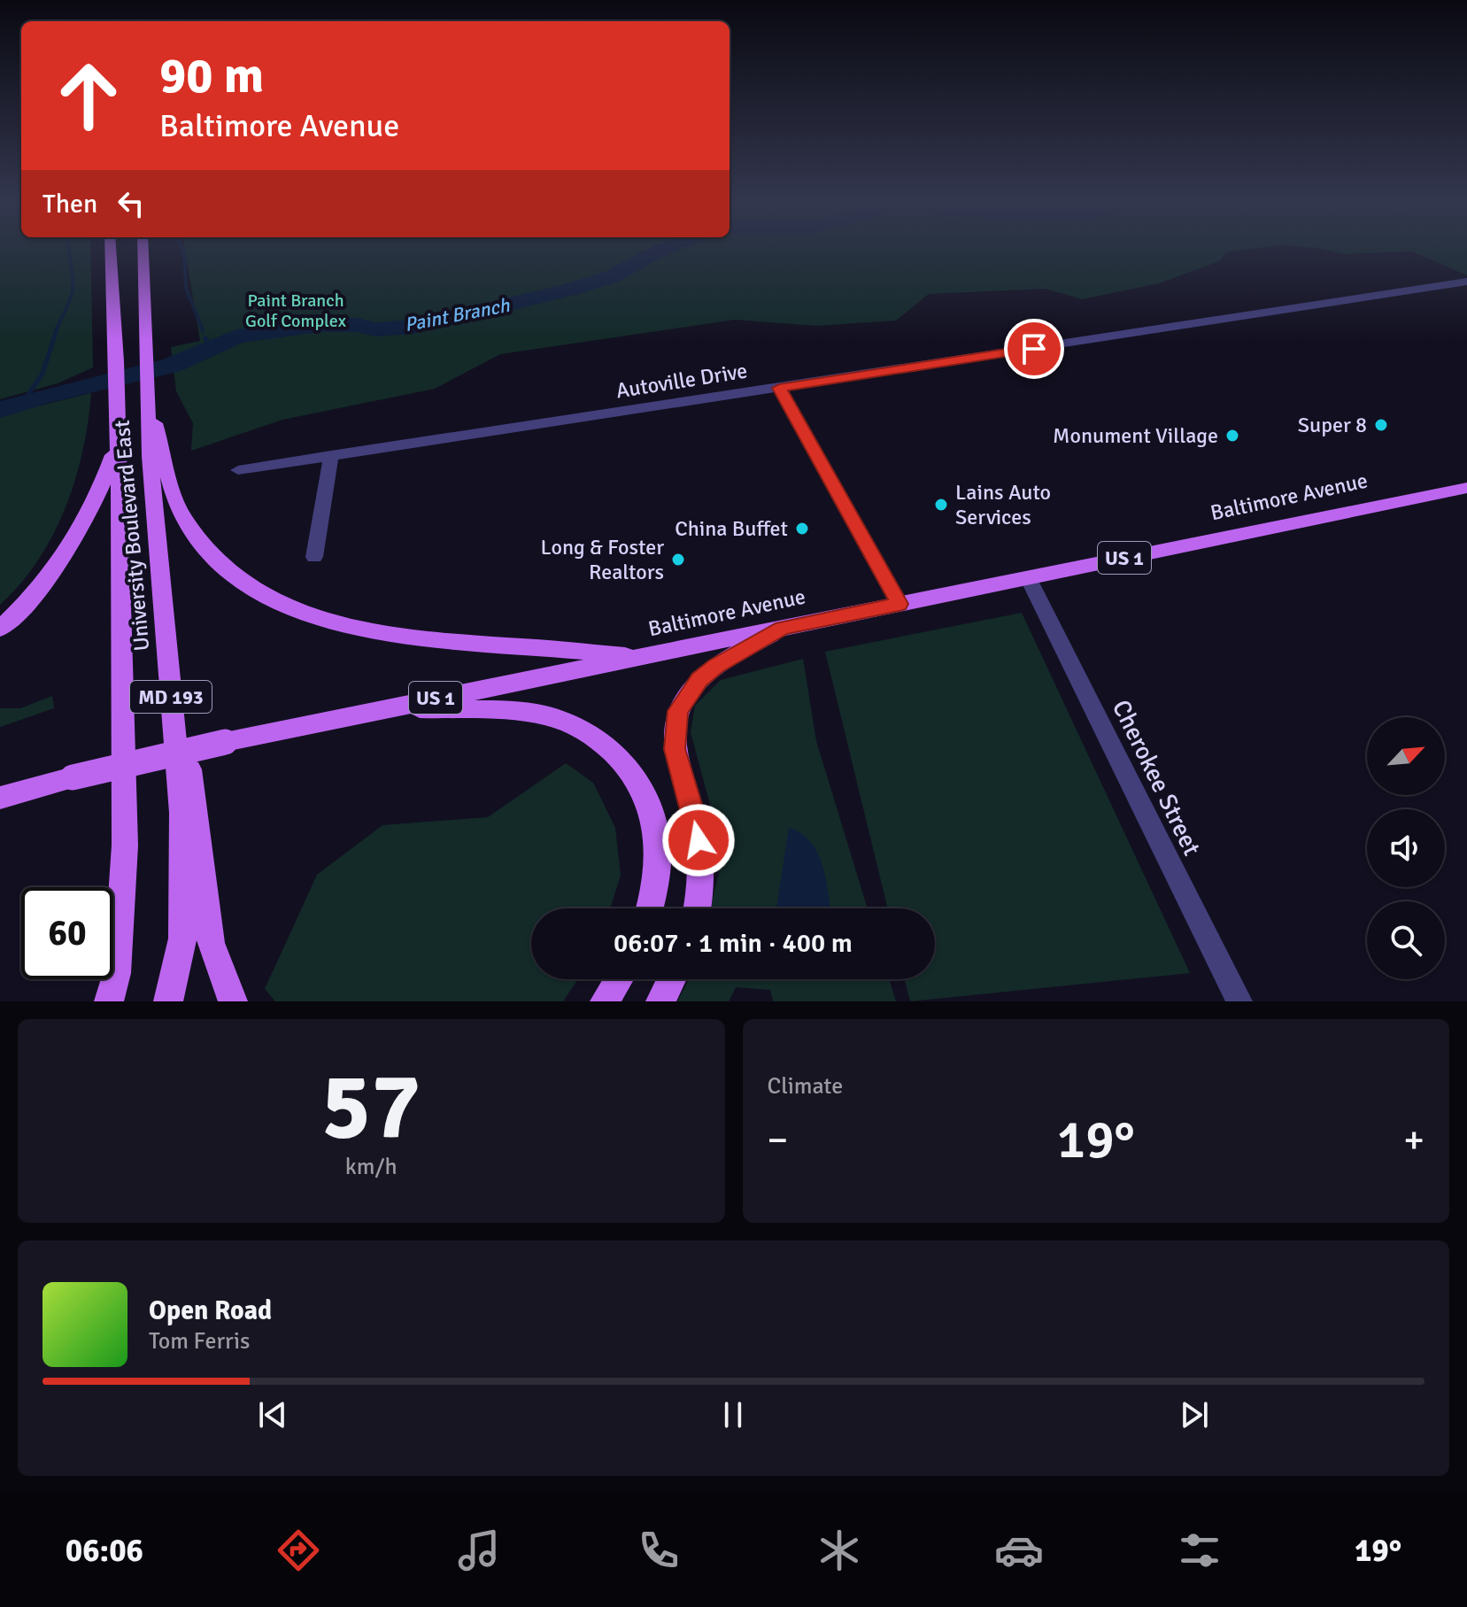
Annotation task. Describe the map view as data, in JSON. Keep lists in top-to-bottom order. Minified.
{"streets":{"main road":["Baltimore Avenue","University Boulevard East","US 1","MD 193"],"street":["Autoville Drive","Cherokee Street"]},"crossings":[["Baltimore Avenue","Cherokee Street"]],"water":["Paint Branch"],"parks":["Paint Branch Golf Complex"],"places":["Super 8","Monument Village","Lains Auto Services","China Buffet","Long & Foster Realtors"],"north":"top right","page":{"turn":["90 m","Baltimore Avenue"],"then":"Then","limit":"60","trip":"06:07 · 1 min · 400 m","tile":[["57","km/h"],"Climate"],"heat":["−","19°","+"],"song":["Open Road","Tom Ferris"],"tabs":["06:06","19°"]}}
